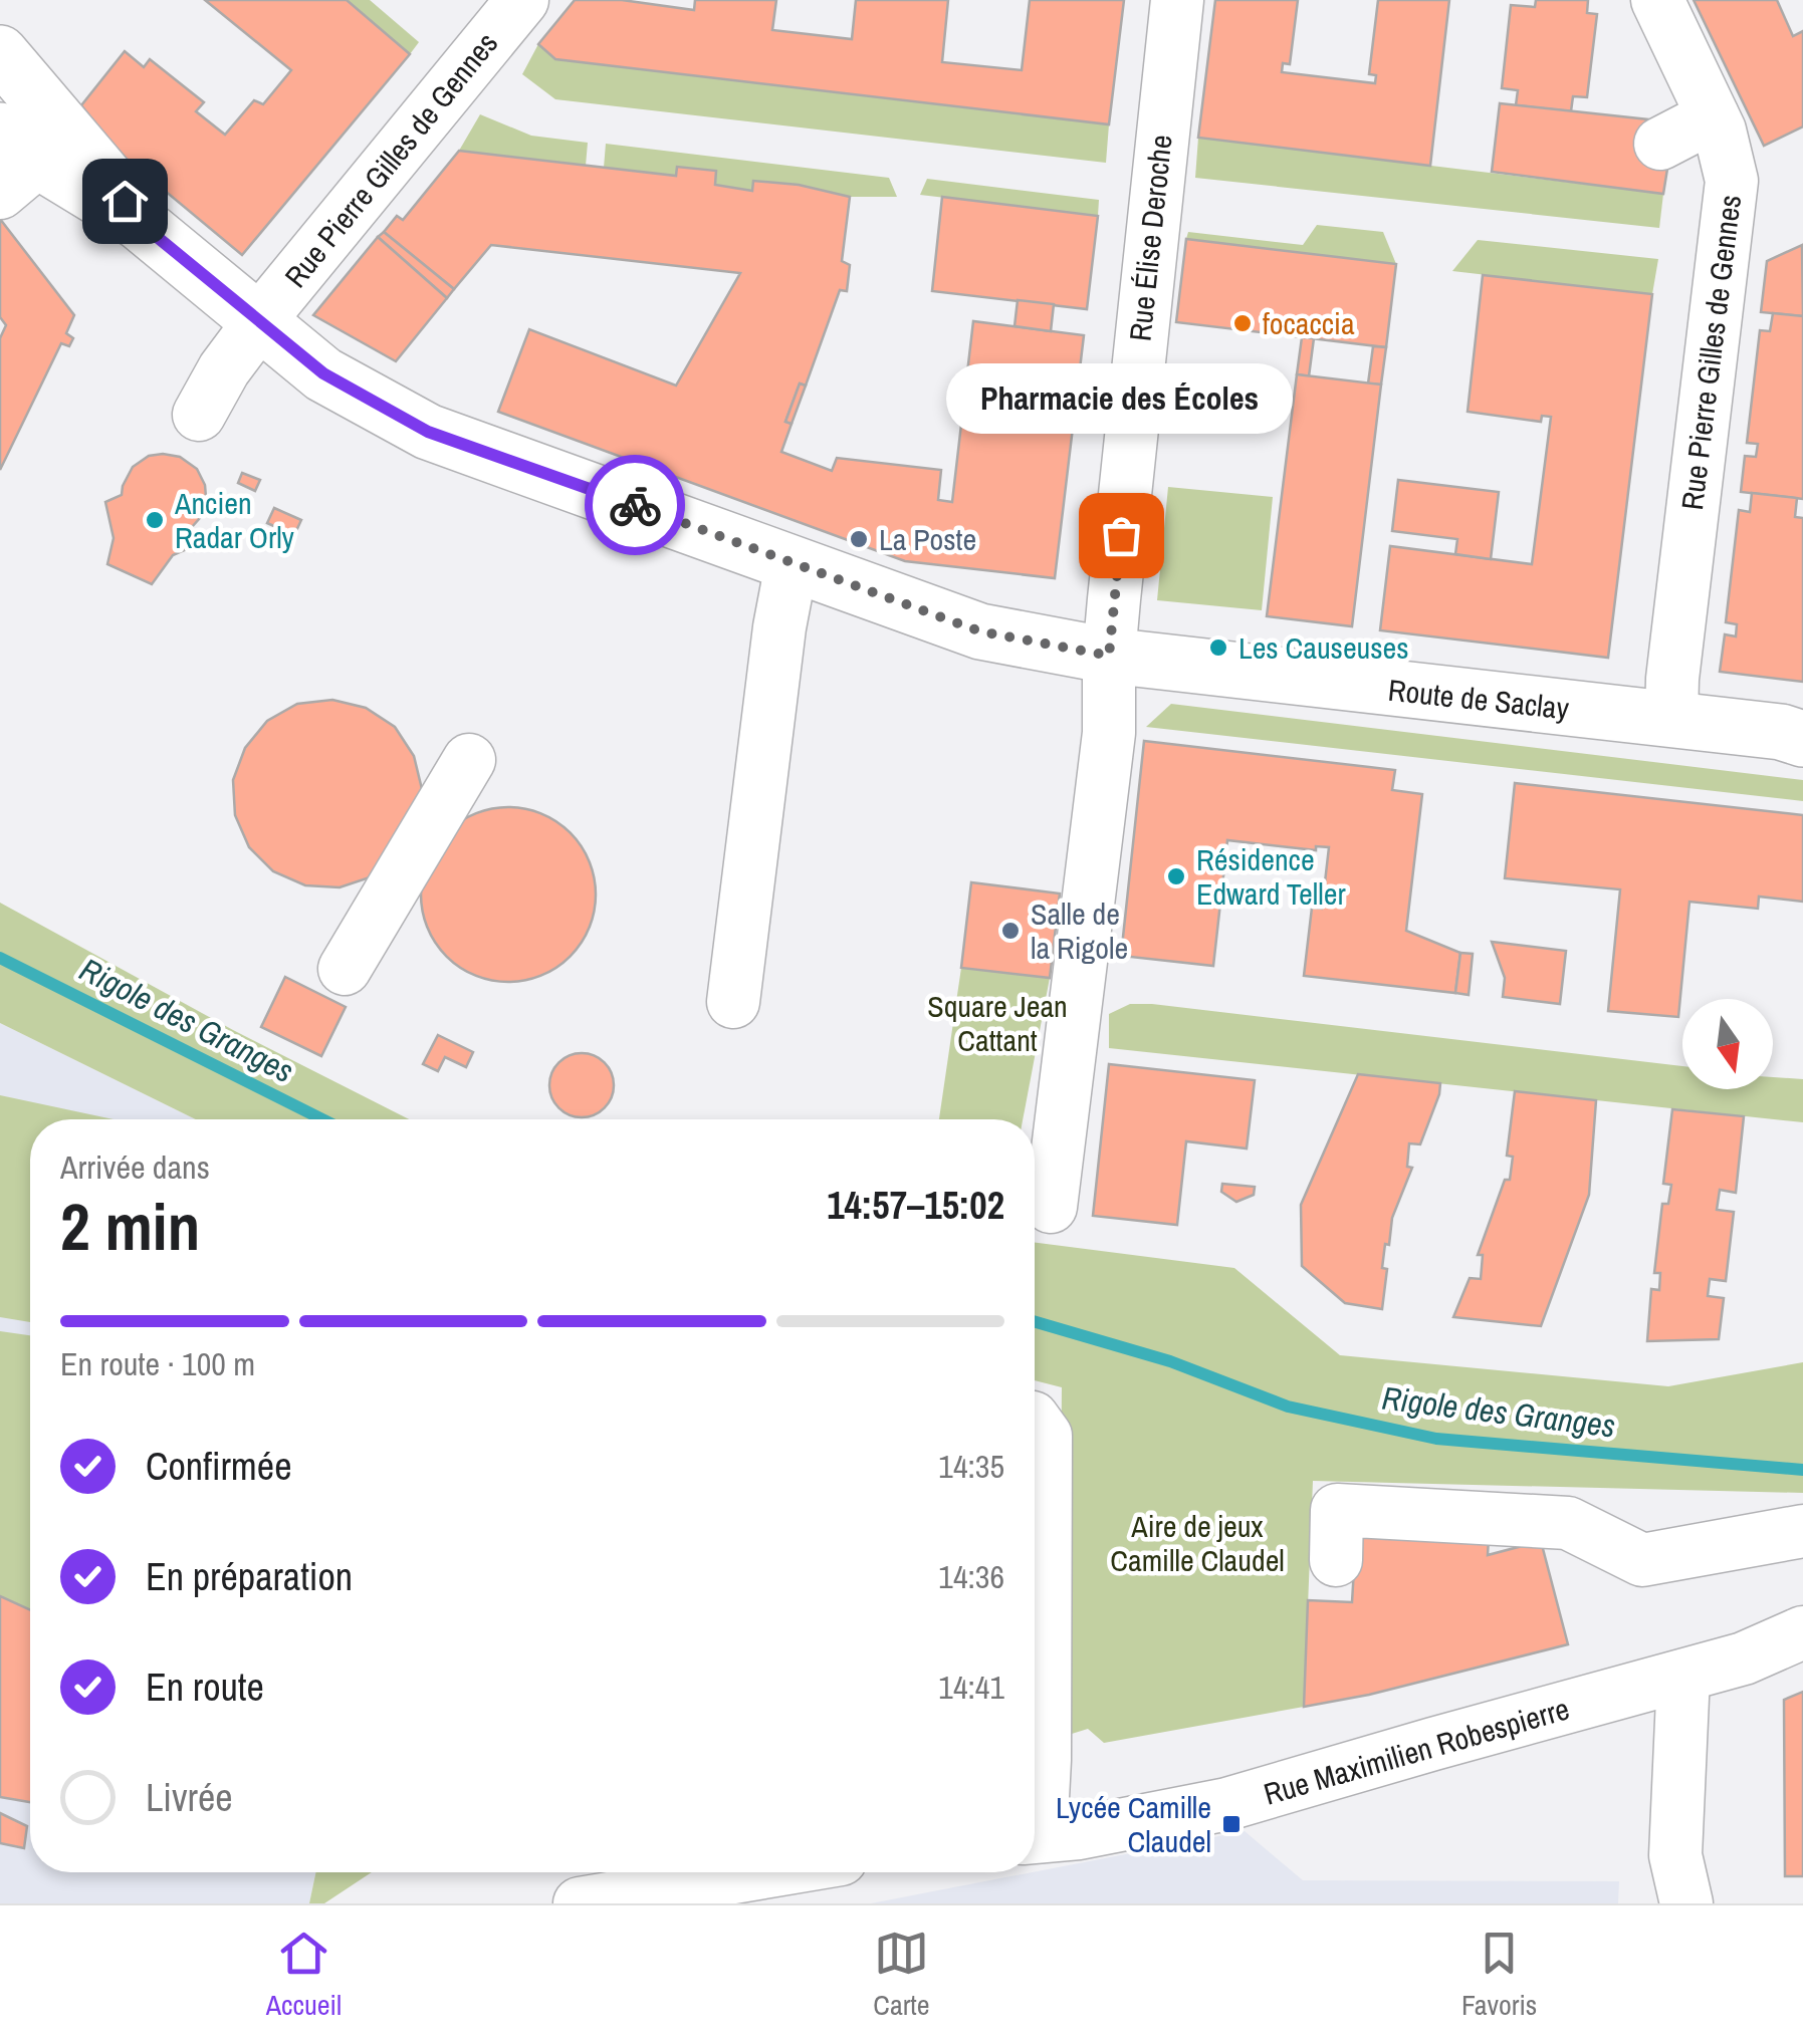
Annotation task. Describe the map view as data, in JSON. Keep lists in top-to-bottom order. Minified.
{"streets":{"main road":["Route de Saclay"],"street":["Rue Pierre Gilles de Gennes","Rue Élise Deroche","Rue Maximilien Robespierre"]},"crossings":[["Rue Pierre Gilles de Gennes","Route de Saclay"],["Rue Élise Deroche","Route de Saclay"]],"water":["Rigole des Granges"],"parks":["Square Jean Cattant","Aire de jeux Camille Claudel"],"places":{"other":["focaccia","Ancien Radar Orly","Pharmacie des Écoles","La Poste","Les Causeuses","Résidence Edward Teller","Salle de la Rigole"],"transit":["Lycée Camille Claudel"]},"north":"bottom","page":{"bubble":"Pharmacie des Écoles","heading":["2 min","Arrivée dans","14:57–15:02"],"bar":"En route · 100 m","list":[["Confirmée","14:35"],["En préparation","14:36"],["En route","14:41"],"Livrée"],"tabs":["Accueil","Carte","Favoris"]}}
